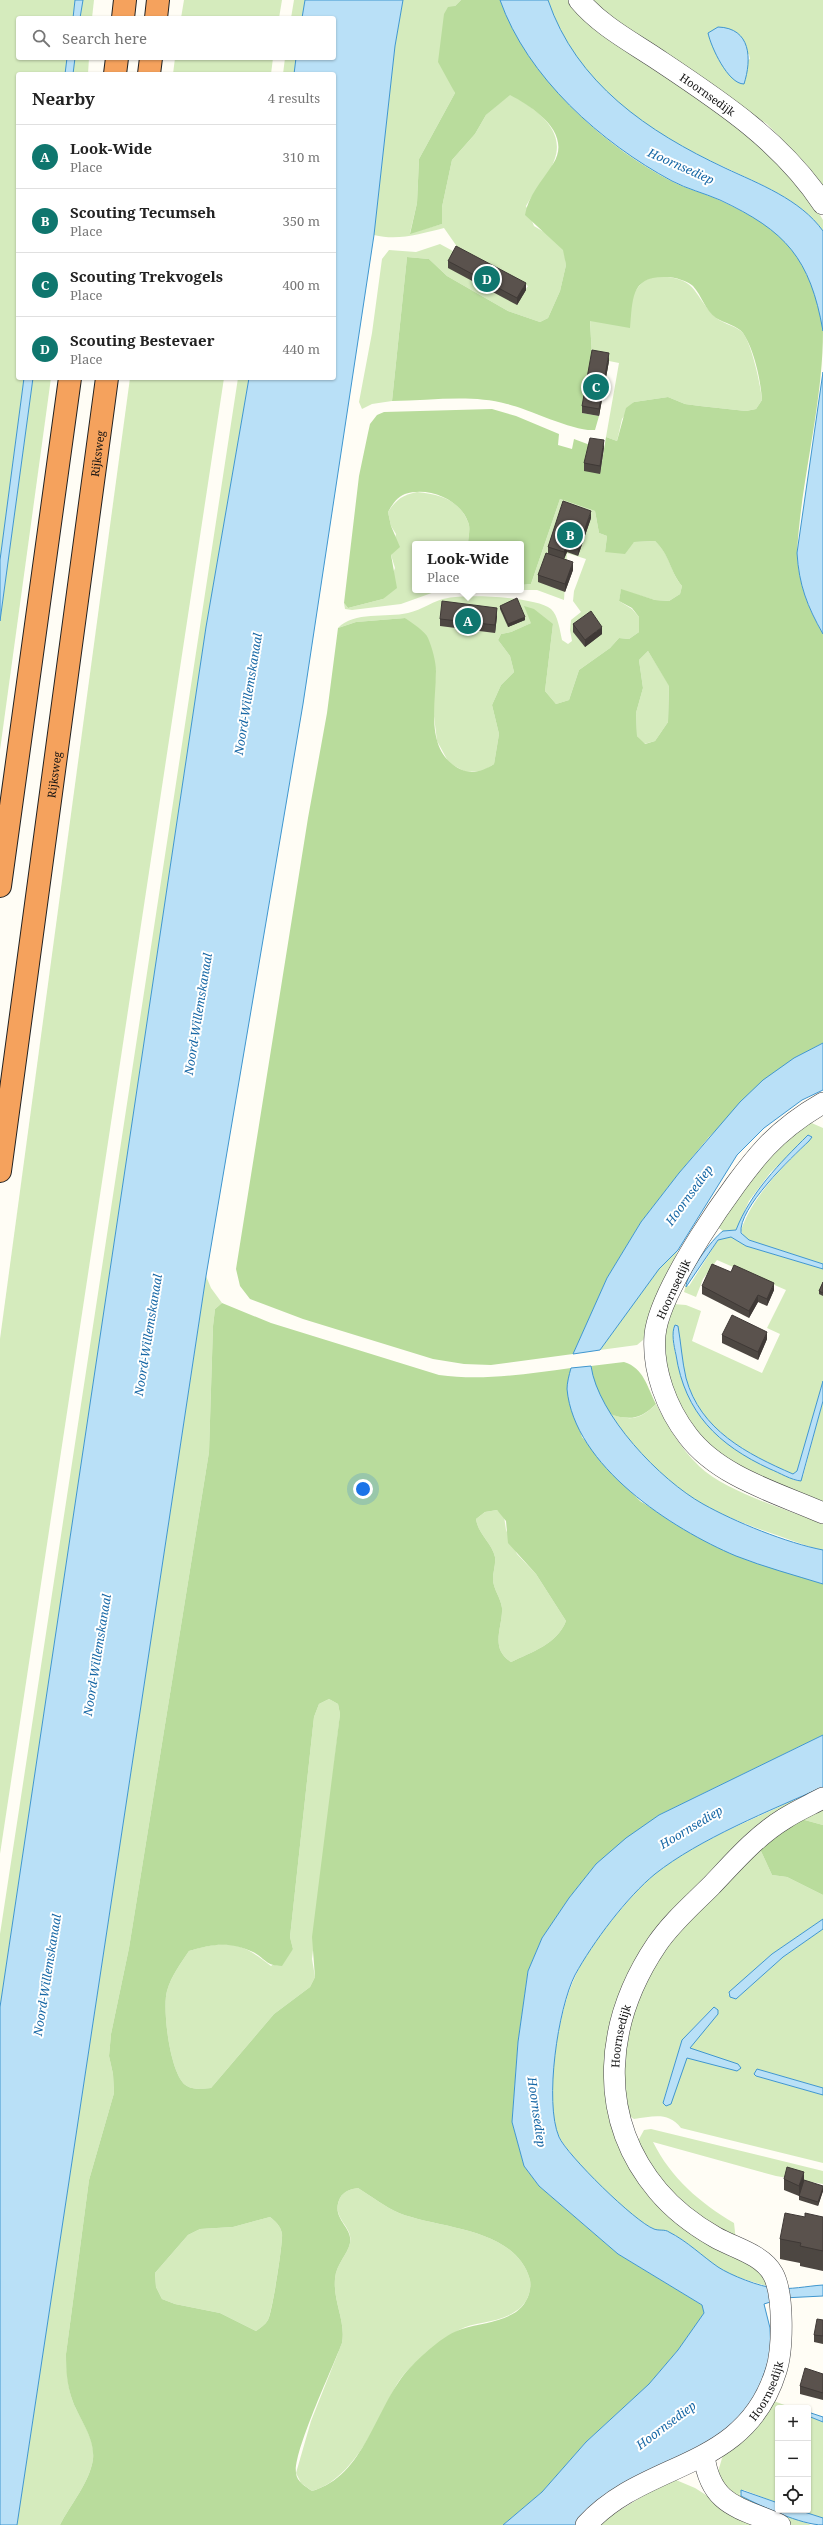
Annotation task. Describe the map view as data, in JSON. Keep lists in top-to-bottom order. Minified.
{"streets":{"highway":["Rijksweg"],"street":["Hoornsedijk"]},"water":["Hoornsediep","Noord-Willemskanaal"],"page":{"search":"Search here","heading":["Nearby","4 results"],"list":[{"mark":"A","name":"Look-Wide","note":"Place","value":"310 m"},{"mark":"B","name":"Scouting Tecumseh","note":"Place","value":"350 m"},{"mark":"C","name":"Scouting Trekvogels","note":"Place","value":"400 m"},{"mark":"D","name":"Scouting Bestevaer","note":"Place","value":"440 m"}],"pins":["D","C","B","A"],"popup":["Look-Wide","Place"],"map_buttons":["+","−"]}}
